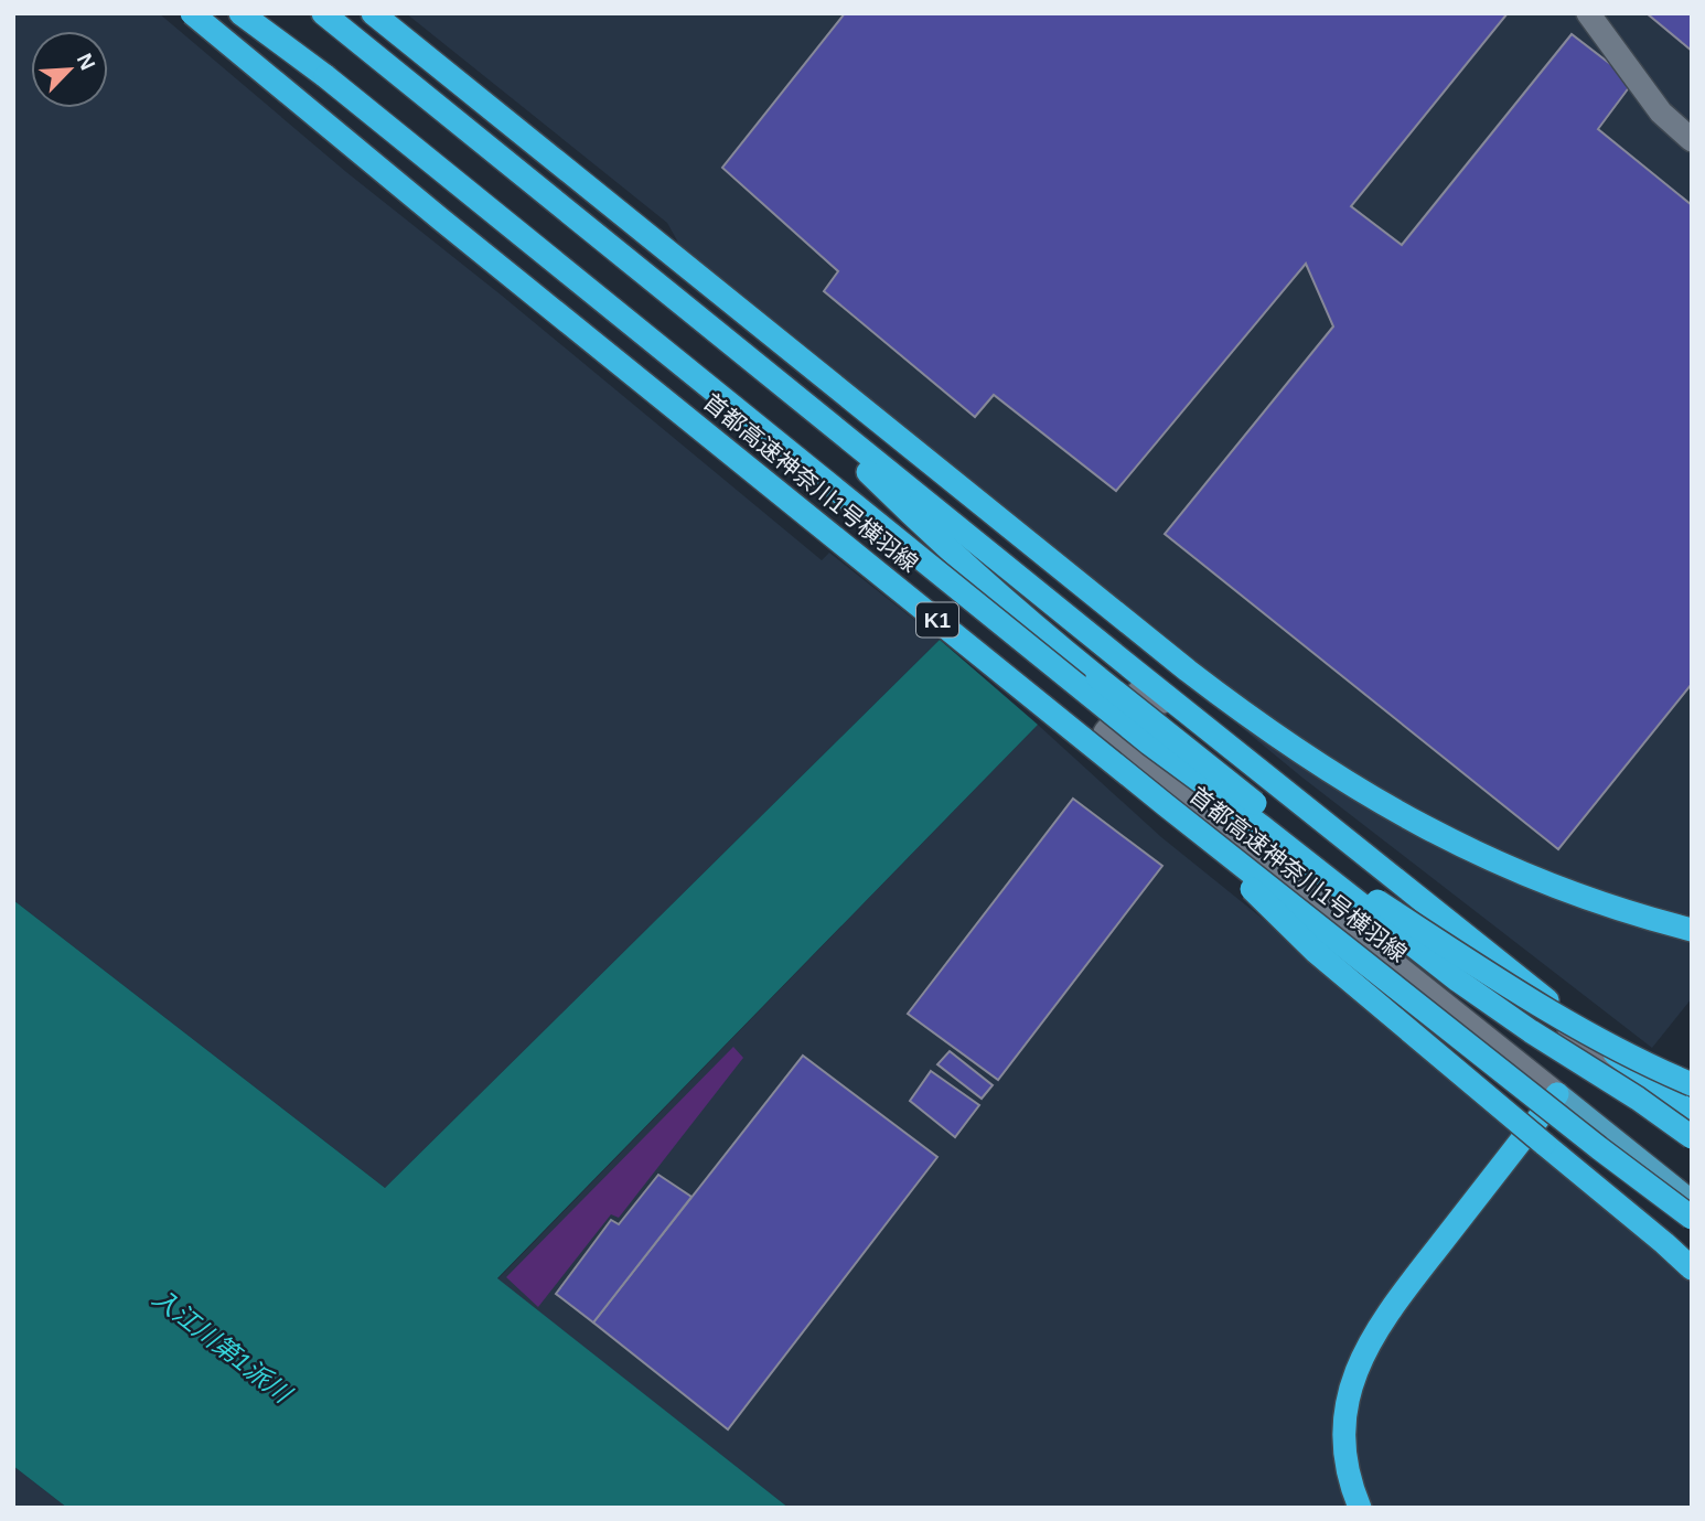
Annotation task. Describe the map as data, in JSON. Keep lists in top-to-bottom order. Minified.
{"streets":{"highway":["首都高速神奈川1号横羽線","K1"]},"water":["入江川第1派川"],"north":"top right"}
